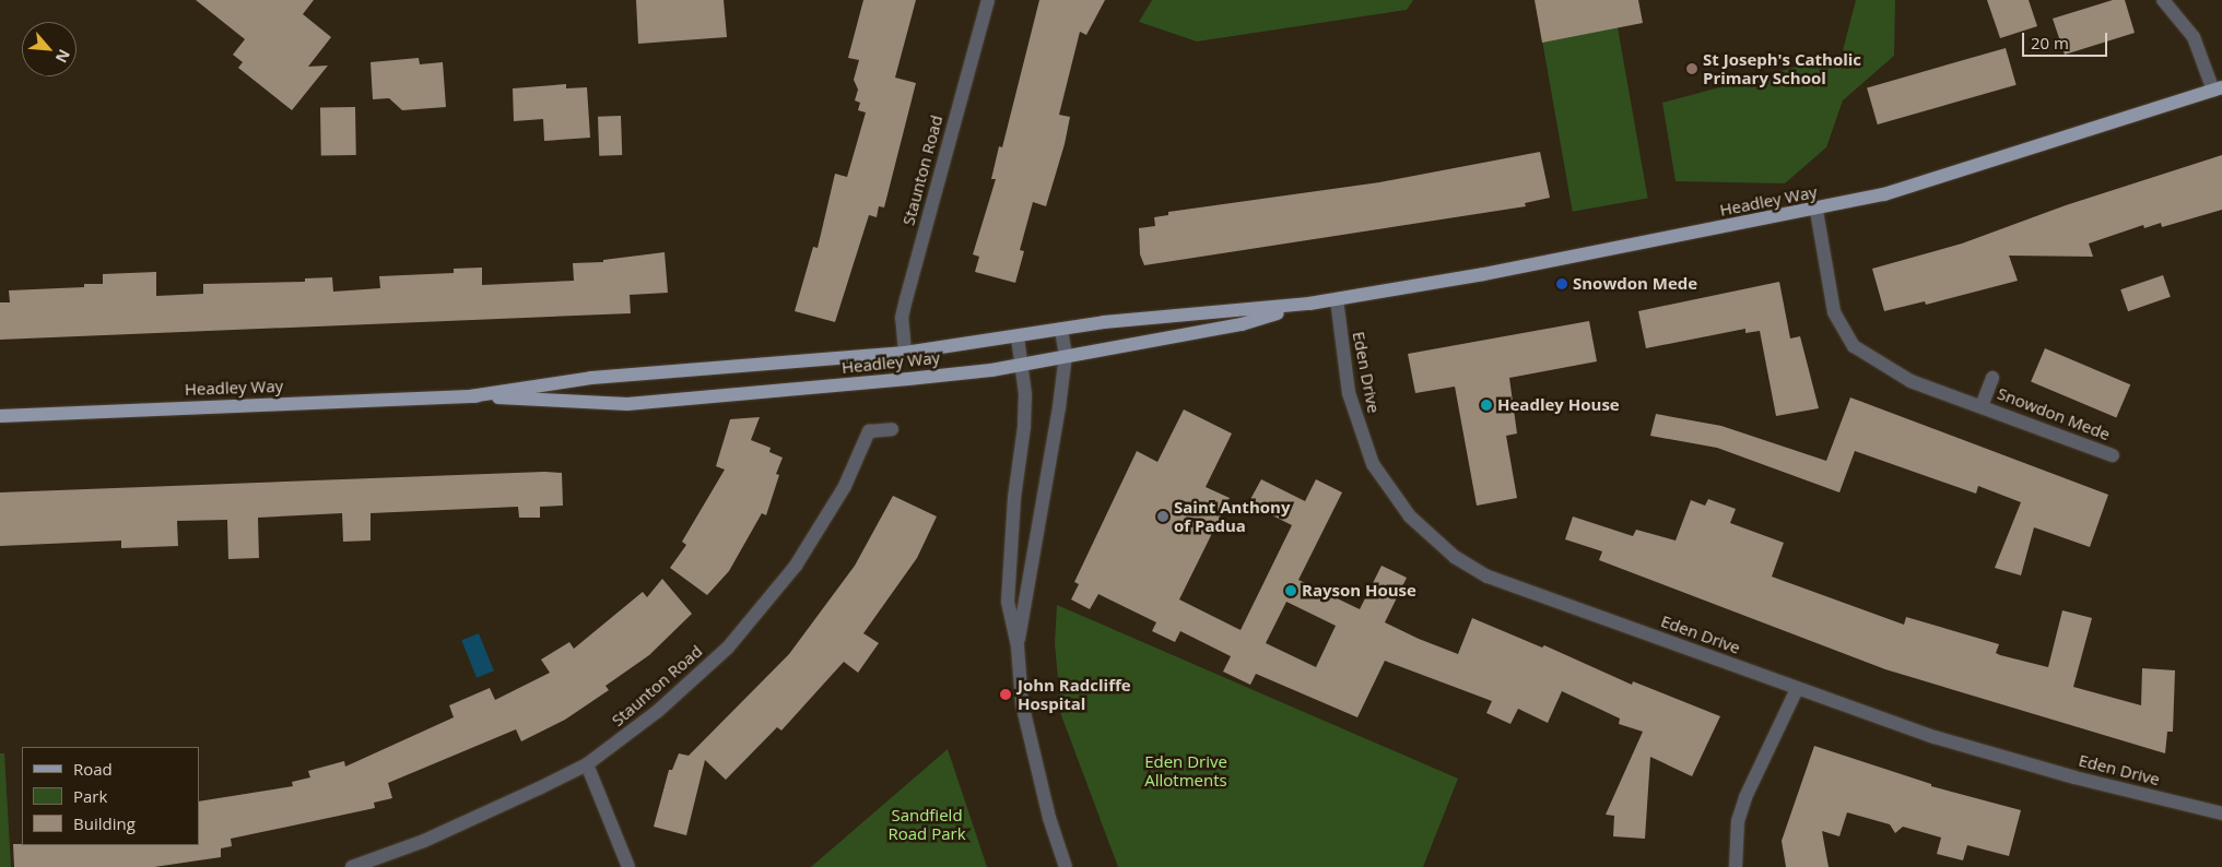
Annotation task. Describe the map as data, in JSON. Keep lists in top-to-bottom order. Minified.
{"streets":{"main road":["Headley Way"],"street":["Staunton Road","Eden Drive","Snowdon Mede"]},"crossings":[["Staunton Road","Headley Way"],["Headley Way","Eden Drive"],["Headley Way","Snowdon Mede"]],"parks":["Eden Drive Allotments","Sandfield Road Park"],"places":["St Joseph's Catholic Primary School","Snowdon Mede","Headley House","Saint Anthony of Padua","Rayson House","John Radcliffe Hospital"],"legend":["Road","Park","Building"],"scale_bar":"20 m","north":"bottom right"}
